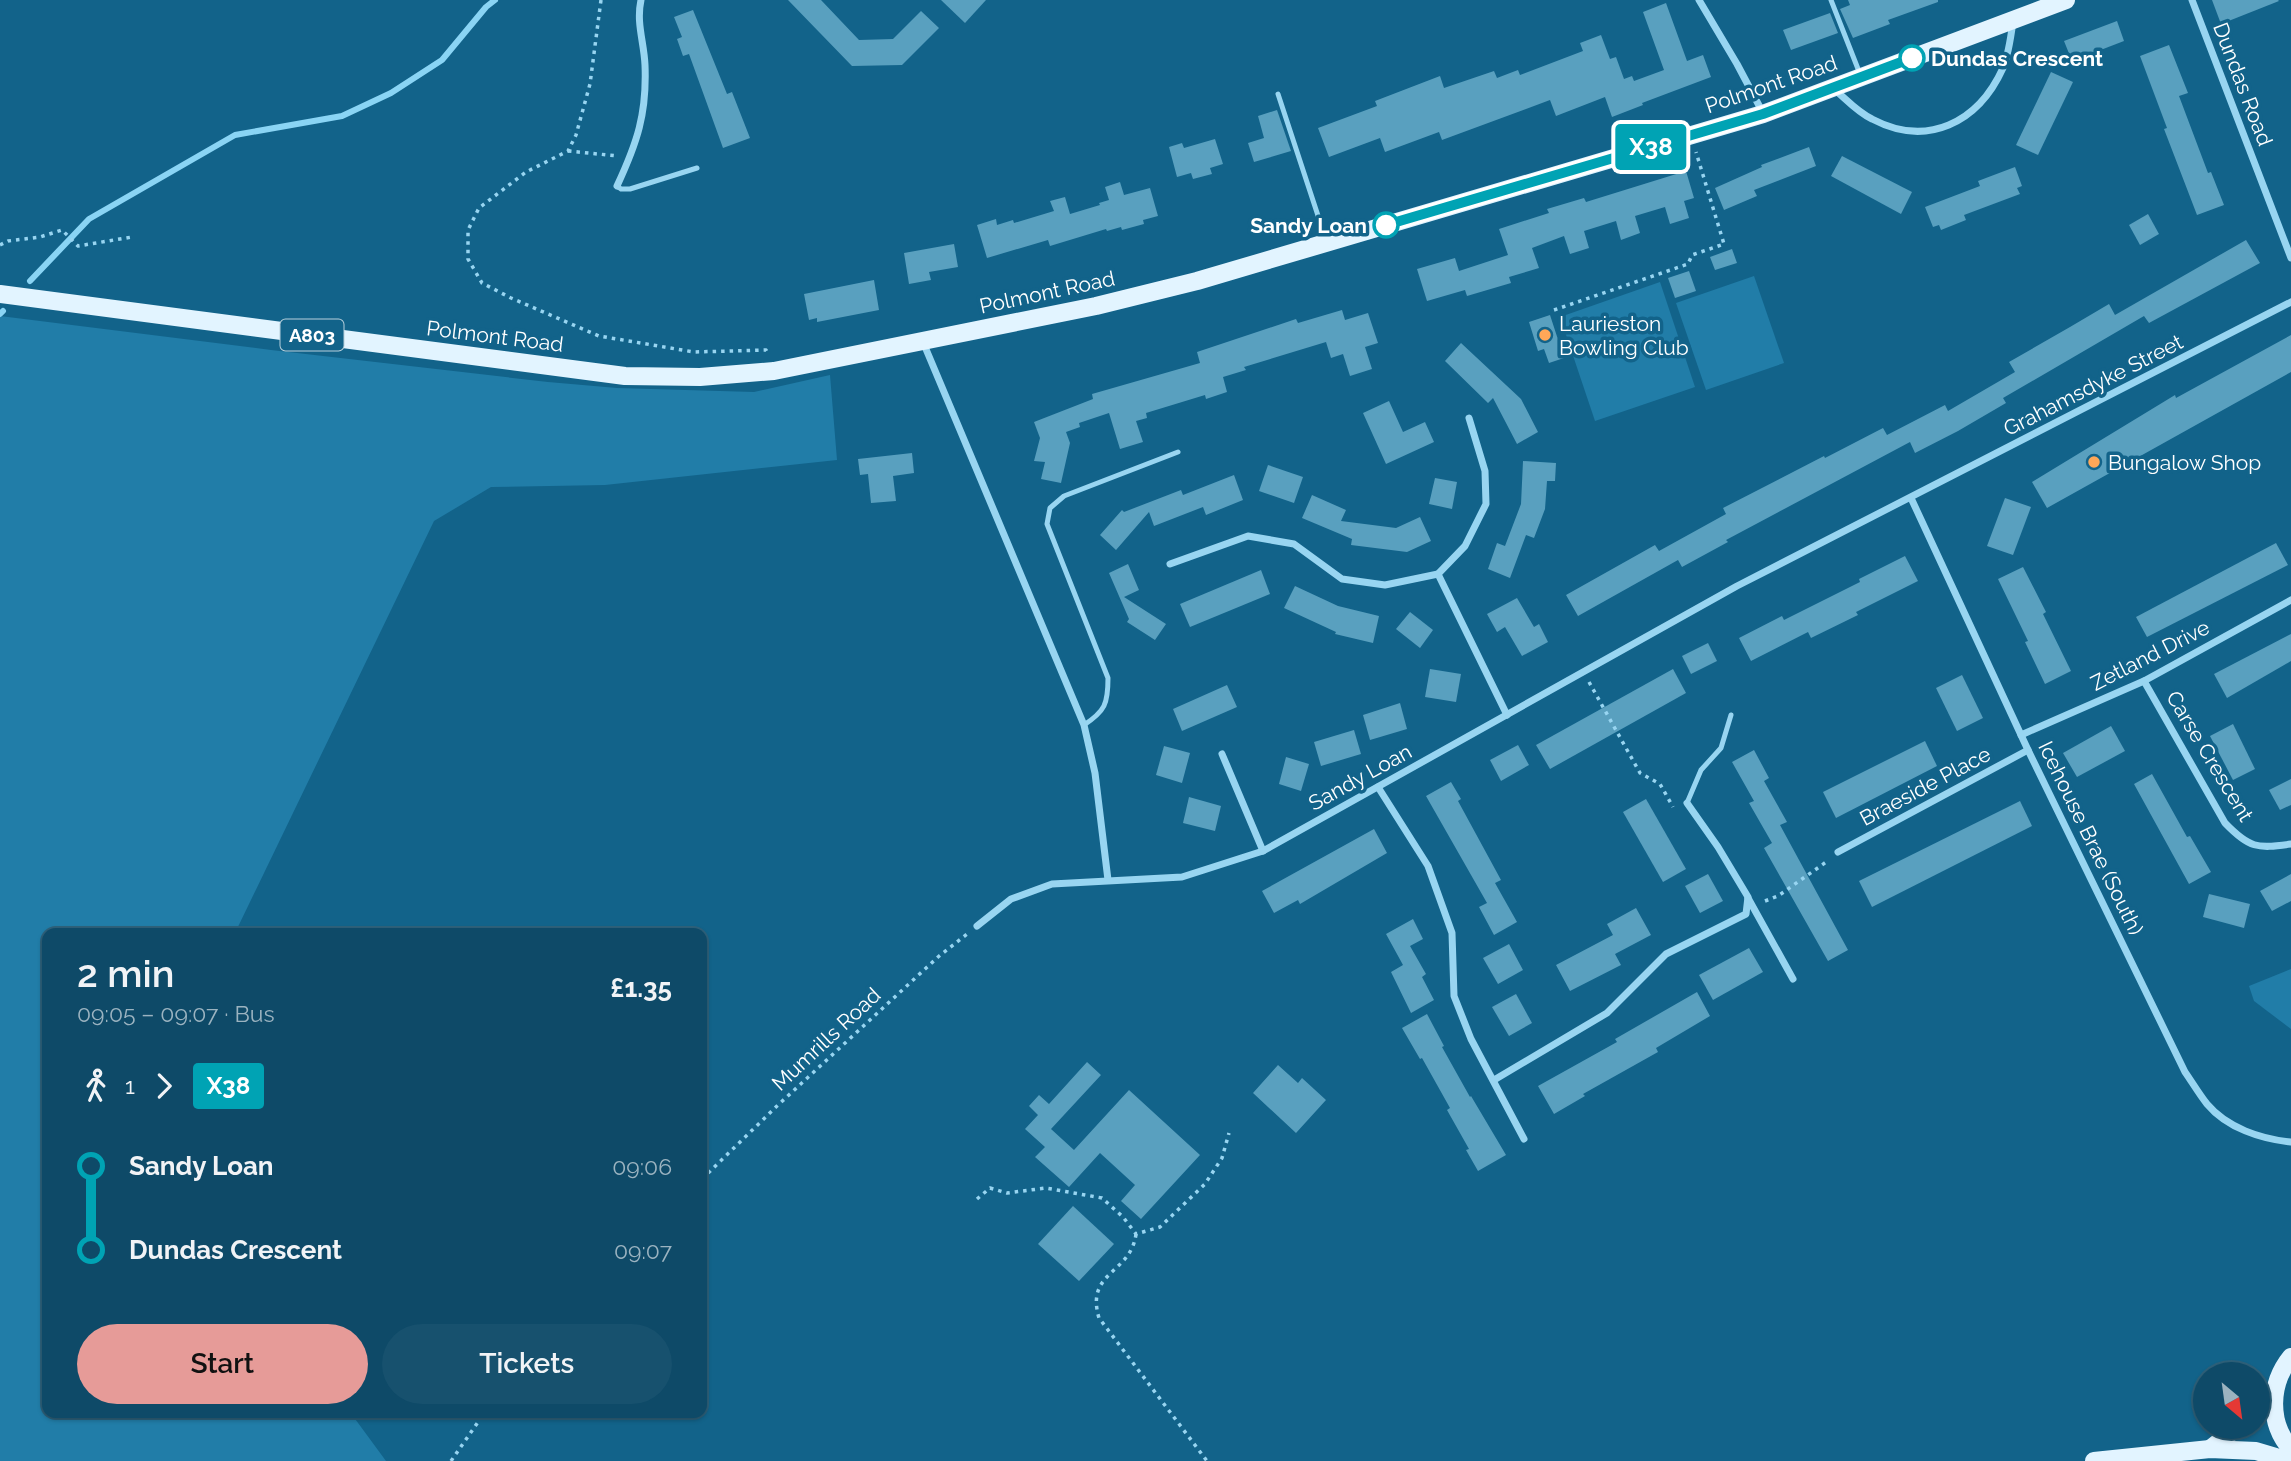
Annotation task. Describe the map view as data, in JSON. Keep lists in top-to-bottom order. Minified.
{"streets":{"main road":["Polmont Road","A803"],"street":["Dundas Road","Grahamsdyke Street","Zetland Drive","Carse Crescent","Sandy Loan","Braeside Place","Icehouse Brae (South)"],"path":["Mumrills Road"]},"crossings":[["Grahamsdyke Street","Sandy Loan"],["Grahamsdyke Street","Icehouse Brae (South)"],["Zetland Drive","Carse Crescent"],["Zetland Drive","Icehouse Brae (South)"],["Sandy Loan","Icehouse Brae (South)"],["Sandy Loan","Mumrills Road"],["Braeside Place","Icehouse Brae (South)"]],"places":["Dundas Crescent","Sandy Loan","Laurieston Bowling Club","Bungalow Shop"],"lines":["bus line X38"],"north":"bottom right","page":{"on_map":"X38","heading":["2 min","09:05 – 09:07 · Bus","£1.35"],"legs":["1","X38"],"list":[{"name":"Sandy Loan","value":"09:06"},{"name":"Dundas Crescent","value":"09:07"}],"buttons":["Start","Tickets"]}}
